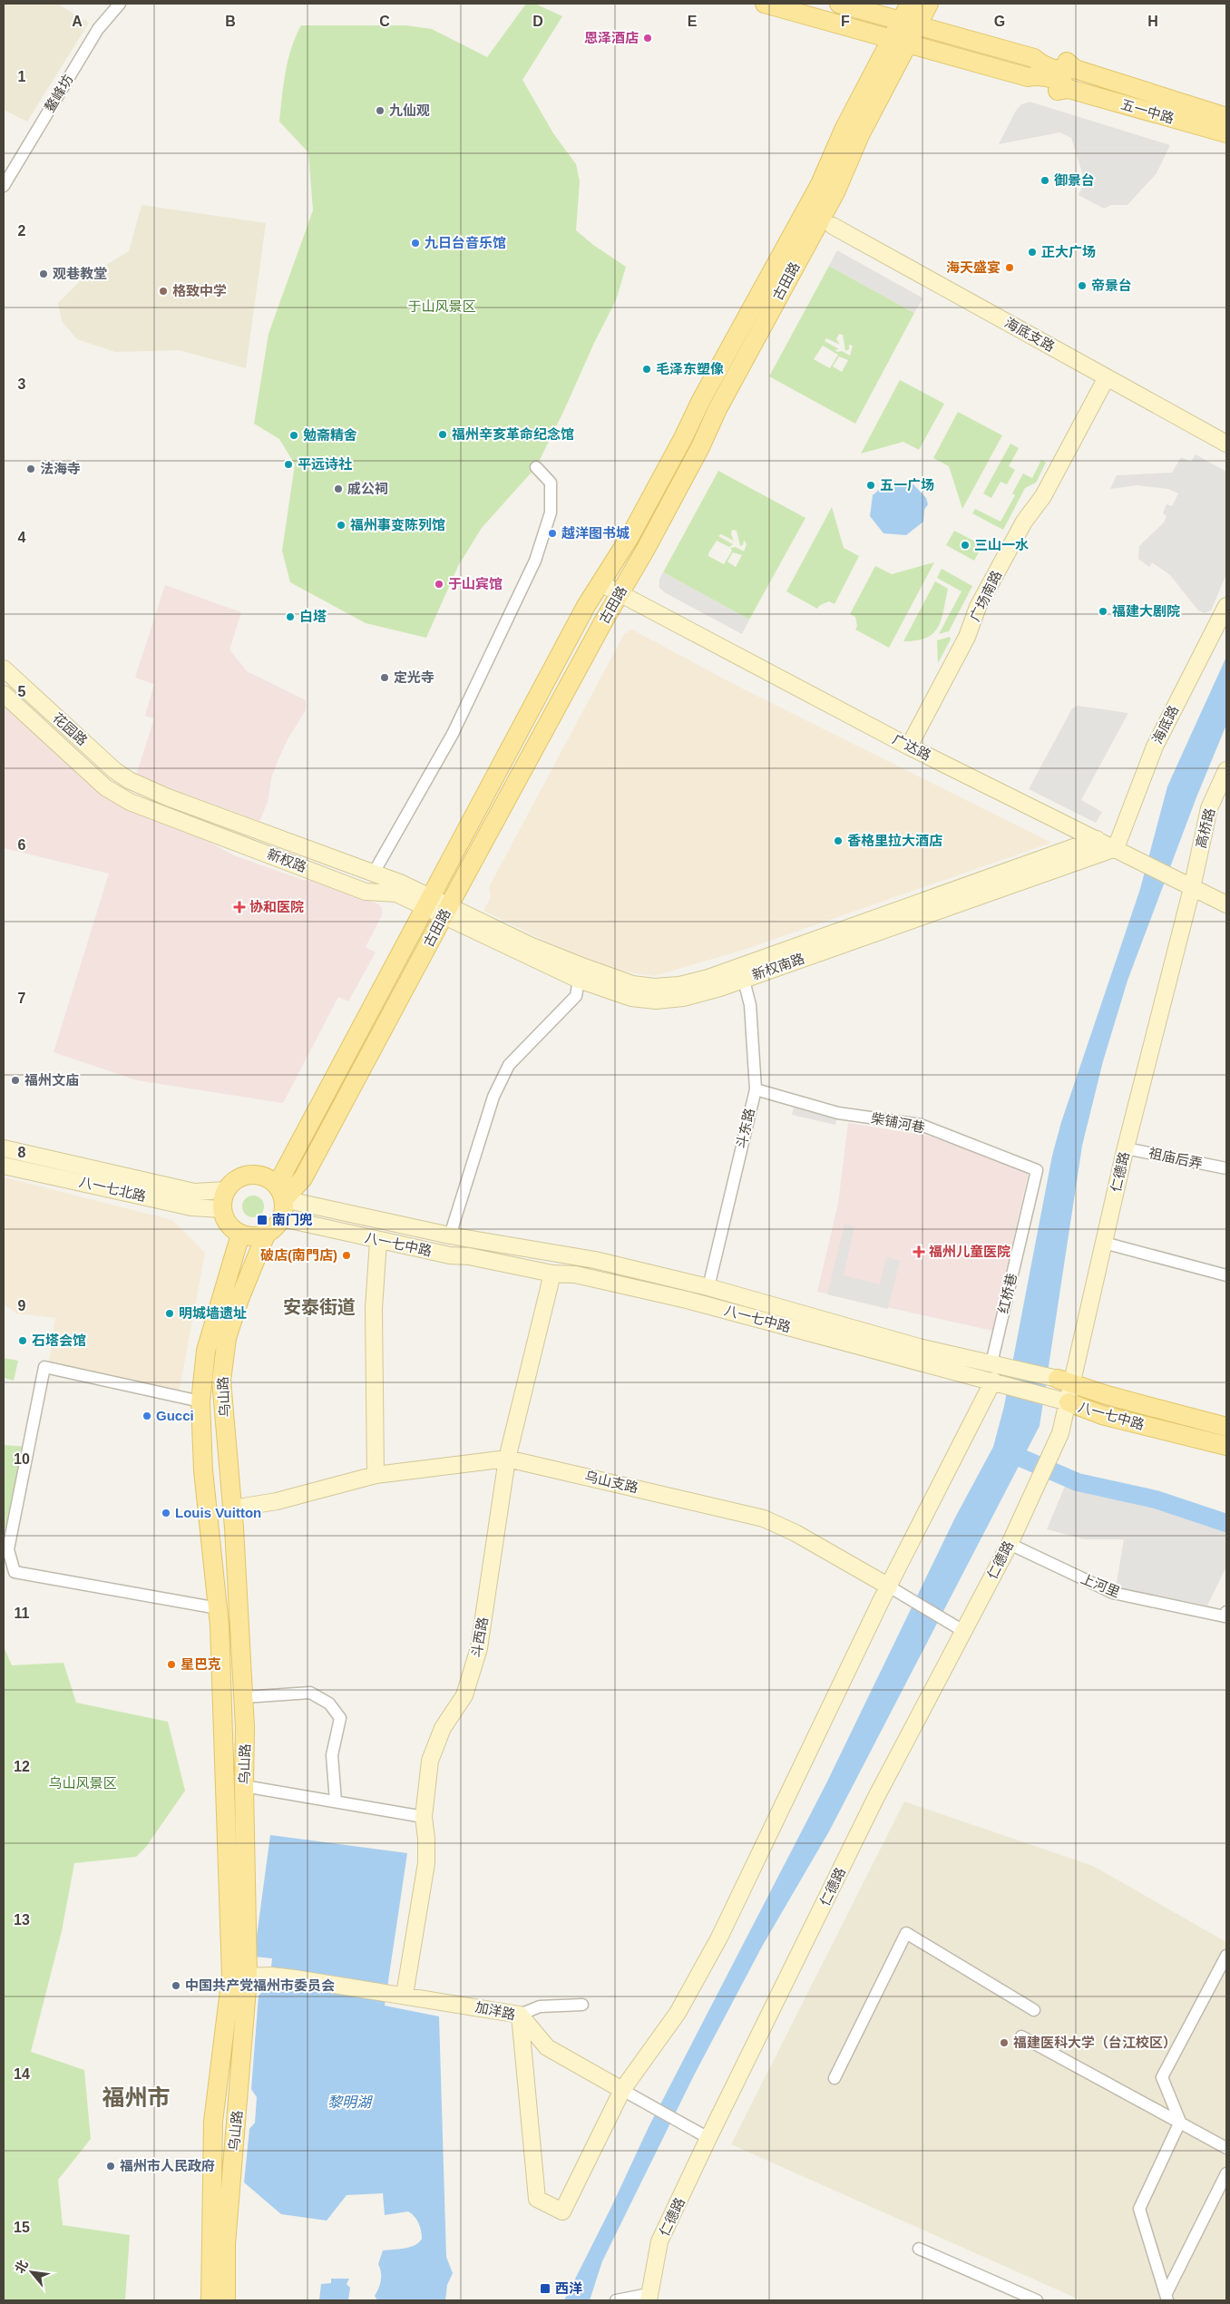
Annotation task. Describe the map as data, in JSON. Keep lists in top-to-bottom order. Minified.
{"streets":{"main road":["五一中路","古田路","八一七中路","乌山路"],"street":["鳌峰坊","海底支路","广场南路","海底路","花园路","广达路","高桥路","新权路","新权南路","柴铺河巷","斗东路","祖庙后弄","仁德路","八一七北路","红桥巷","乌山支路","上河里","斗西路","加洋路"]},"crossings":[["五一中路","古田路"],["古田路","广达路"],["古田路","新权路"],["古田路","新权南路"],["古田路","八一七北路"],["古田路","八一七中路"],["古田路","乌山路"],["海底支路","广场南路"],["广场南路","广达路"],["海底路","广达路"],["海底路","新权南路"],["花园路","新权路"],["广达路","高桥路"],["广达路","新权南路"],["广达路","仁德路"],["高桥路","仁德路"],["新权路","新权南路"],["新权南路","斗东路"],["柴铺河巷","斗东路"],["柴铺河巷","红桥巷"],["斗东路","八一七中路"],["祖庙后弄","仁德路"],["仁德路","八一七中路"],["仁德路","乌山支路"],["仁德路","上河里"],["仁德路","加洋路"],["八一七北路","八一七中路"],["八一七北路","乌山路"],["八一七中路","红桥巷"],["八一七中路","乌山路"],["八一七中路","斗西路"],["乌山路","乌山支路"],["乌山路","加洋路"],["乌山支路","斗西路"],["斗西路","加洋路"]],"districts":["安泰街道","福州市"],"water":["黎明湖"],"parks":["于山风景区","乌山风景区"],"places":{"other":["恩泽酒店","九仙观","御景台","九日台音乐馆","正大广场","海天盛宴","观巷教堂","帝景台","格致中学","毛泽东塑像","福州辛亥革命纪念馆","勉斋精舍","平远诗社","法海寺","五一广场","戚公祠","福州事变陈列馆","越洋图书城","三山一水","于山宾馆","福建大剧院","白塔","定光寺","香格里拉大酒店","福州文庙","破店(南門店)","明城墙遗址","石塔会馆","Gucci","Louis Vuitton","星巴克","中国共产党福州市委员会","福建医科大学（台江校区）","福州市人民政府"],"health":["协和医院","福州儿童医院"],"transit":["南门兜","西洋"]},"north":"top left","grid":{"columns":["A","B","C","D","E","F","G","H"],"rows":["1","2","3","4","5","6","7","8","9","10","11","12","13","14","15"]}}
